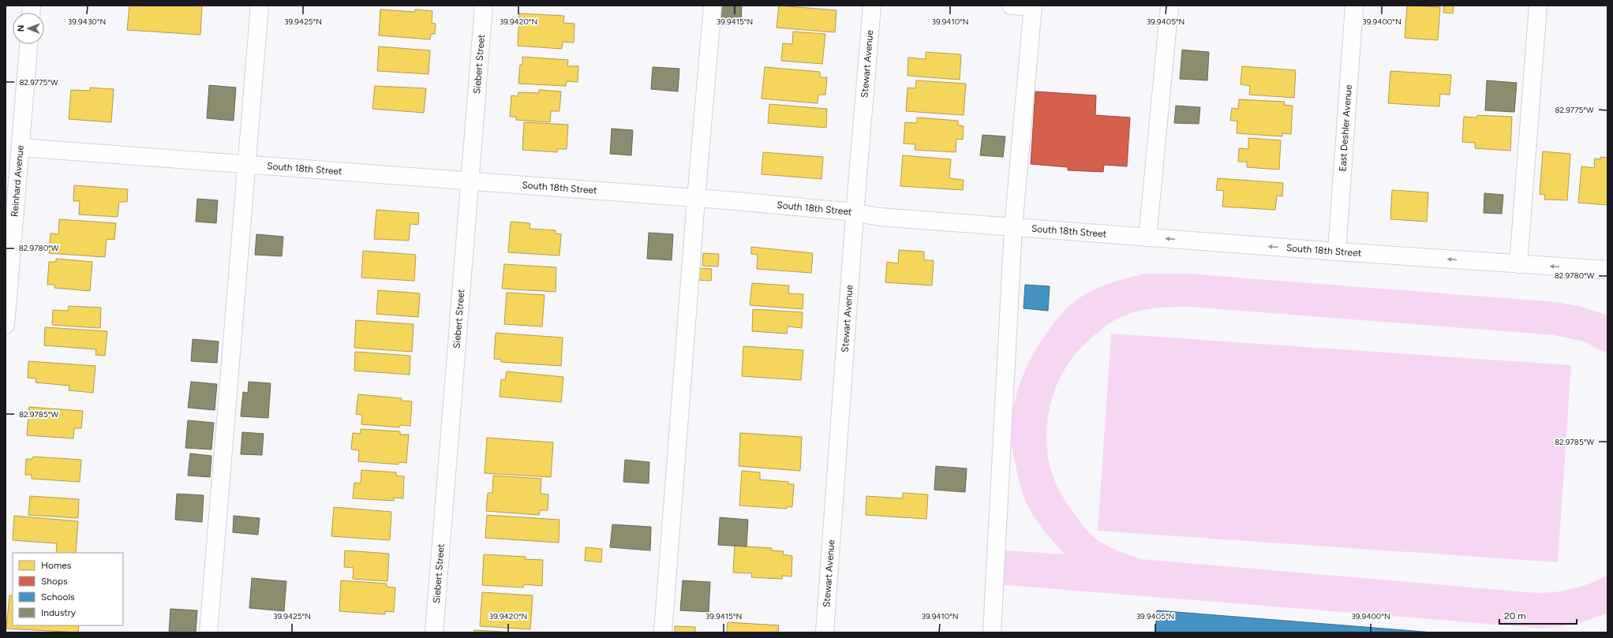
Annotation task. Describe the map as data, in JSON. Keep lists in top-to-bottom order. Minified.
{"streets":{"street":["Siebert Street","Stewart Avenue","East Deshler Avenue","South 18th Street","Reinhard Avenue"]},"crossings":[["Siebert Street","South 18th Street"],["Stewart Avenue","South 18th Street"],["East Deshler Avenue","South 18th Street"],["South 18th Street","Reinhard Avenue"]],"legend":["Homes","Shops","Schools","Industry"],"scale_bar":"20 m","north":"left","coordinates":["39.9430°N","39.9425°N","39.9420°N","39.9415°N","39.9410°N","39.9405°N","39.9400°N","82.9775°W","82.9780°W","82.9785°W"]}
